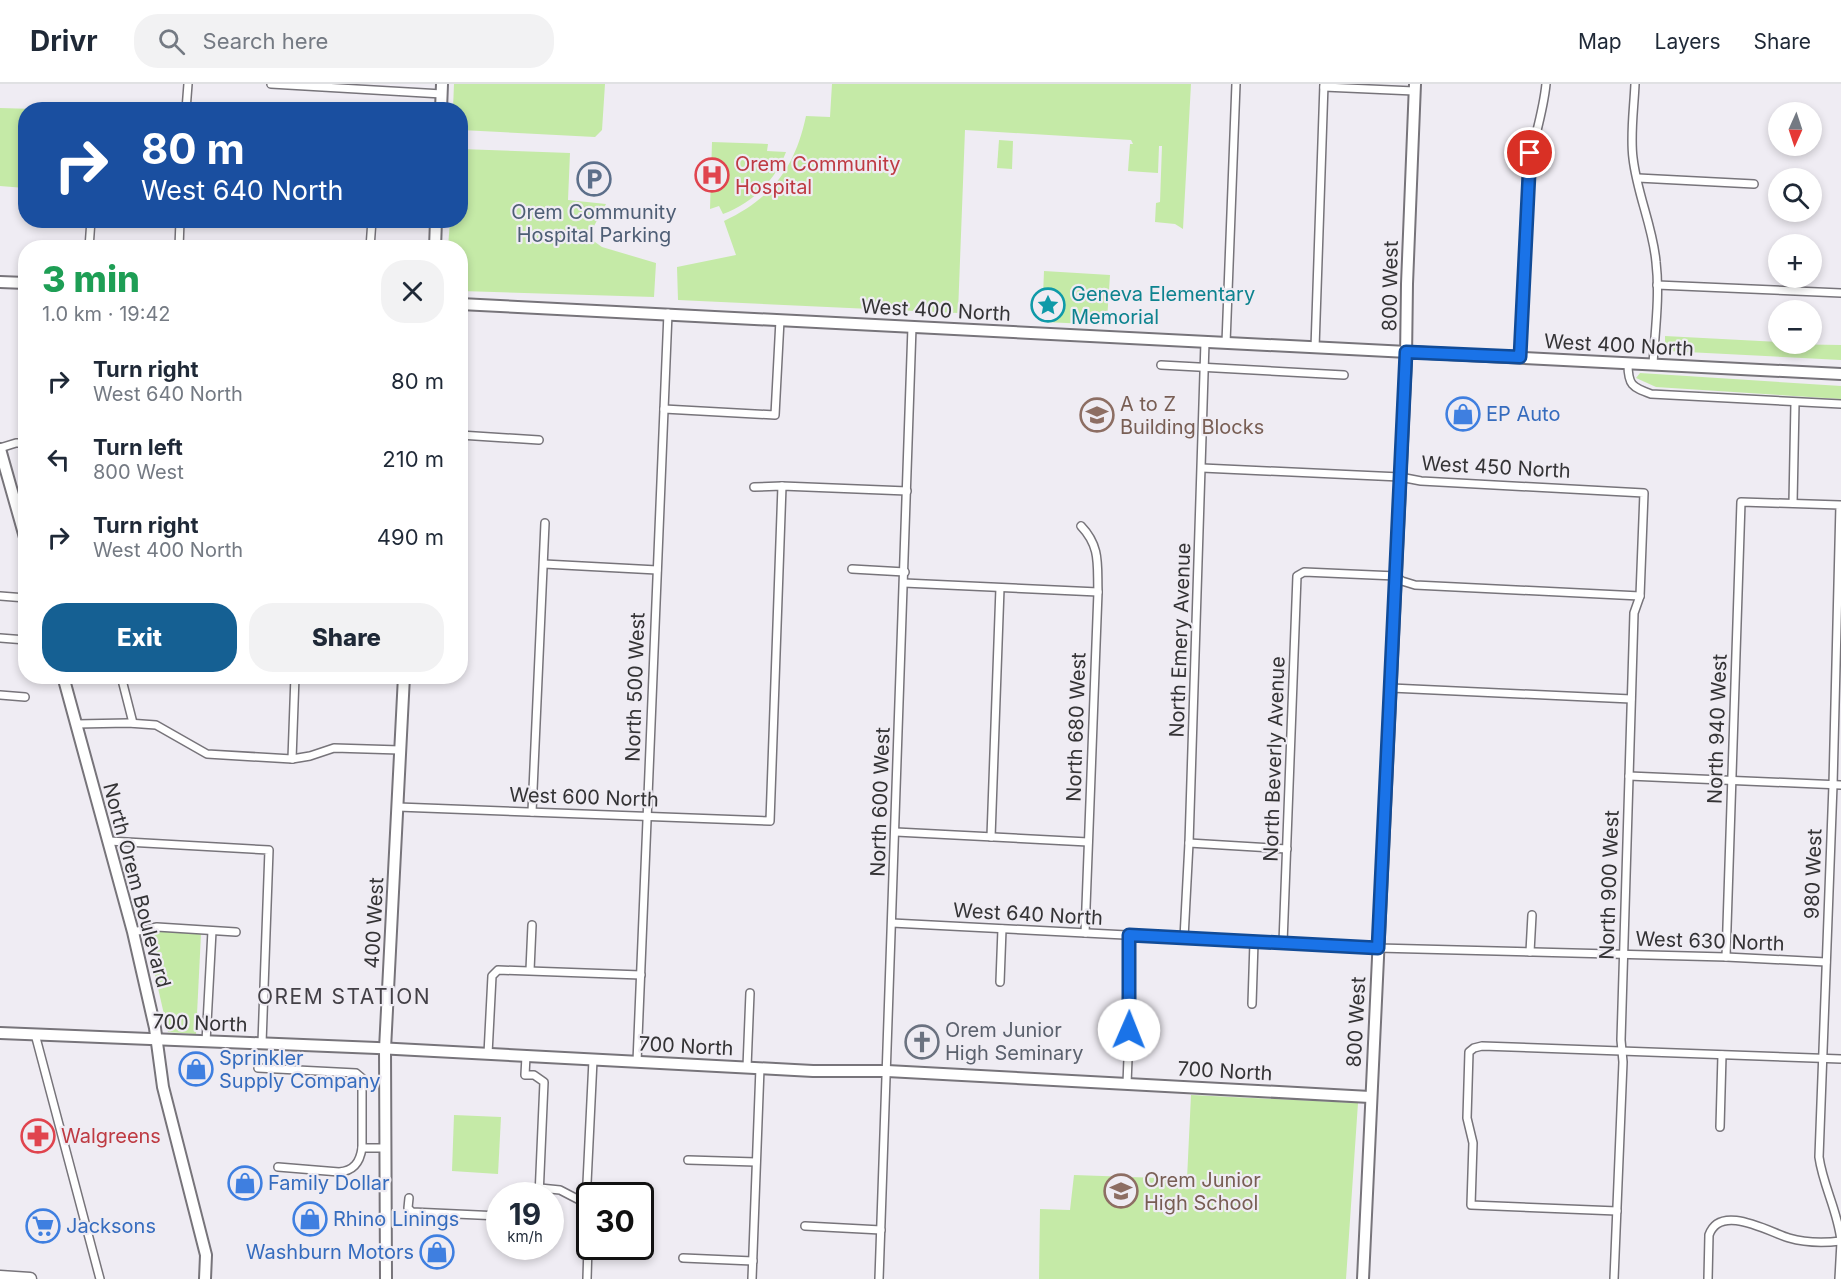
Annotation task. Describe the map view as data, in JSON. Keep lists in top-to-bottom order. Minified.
{"streets":{"street":["800 West","West 400 North","West 450 North","North Emery Avenue","North 500 West","North 680 West","North 940 West","North Beverly Avenue","West 600 North","North 600 West","980 West","North Orem Boulevard","North 900 West","West 640 North","400 West","West 630 North","700 North"]},"crossings":[["800 West","West 400 North"],["800 West","West 450 North"],["800 West","North Beverly Avenue"],["800 West","West 640 North"],["800 West","West 630 North"],["800 West","700 North"],["West 400 North","North Emery Avenue"],["West 400 North","North 500 West"],["West 400 North","North 600 West"],["West 450 North","North Emery Avenue"],["West 450 North","North 900 West"],["North Emery Avenue","West 640 North"],["North 500 West","West 600 North"],["North 500 West","700 North"],["North 680 West","West 640 North"],["North 940 West","West 630 North"],["North Beverly Avenue","West 640 North"],["West 600 North","400 West"],["North 600 West","West 640 North"],["North 600 West","700 North"],["980 West","West 630 North"],["North Orem Boulevard","700 North"],["North 900 West","West 630 North"],["West 640 North","West 630 North"],["400 West","700 North"]],"districts":["OREM STATION"],"places":{"hospital":["Orem Community Hospital"],"parking":["Orem Community Hospital Parking"],"place":["Geneva Elementary Memorial"],"shop":["EP Auto","Sprinkler Supply Company","Family Dollar","Rhino Linings","Washburn Motors"],"school or university":["A to Z Building Blocks","Orem Junior High School"],"church":["Orem Junior High Seminary"],"pharmacy":["Walgreens"],"supermarket":["Jacksons"]},"north":"bottom","page":{"header":"Drivr","search":"Search here","nav":["Map","Layers","Share"],"map_buttons":["+","−"],"turn":["80 m","West 640 North"],"heading":["3 min","1.0 km · 19:42"],"list":[{"name":"Turn right","note":"West 640 North","value":"80 m"},{"name":"Turn left","note":"800 West","value":"210 m"},{"name":"Turn right","note":"West 400 North","value":"490 m"}],"buttons":["Exit","Share"],"speed":"19 km/h","limit":"30"}}
